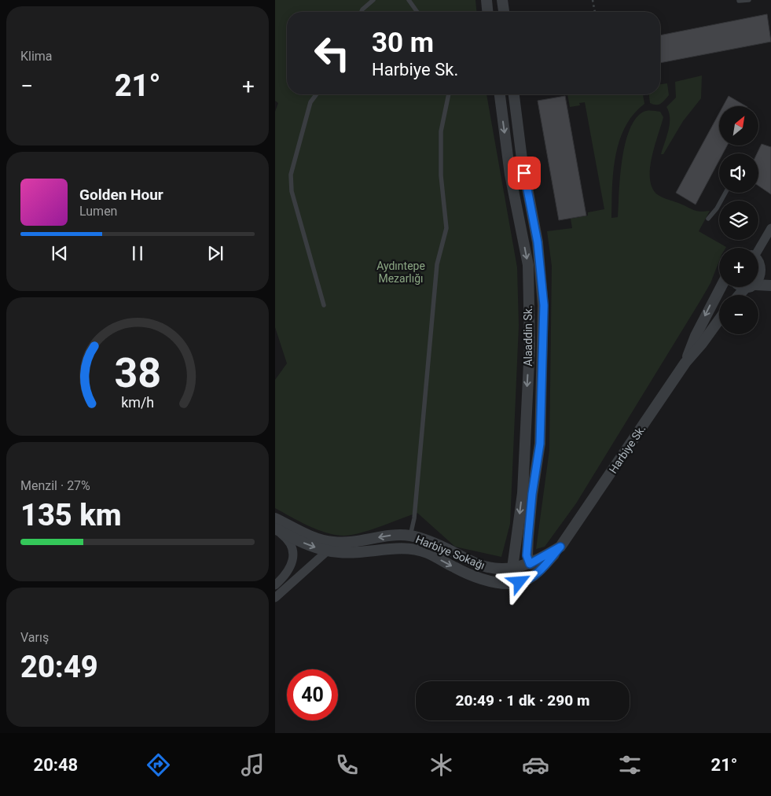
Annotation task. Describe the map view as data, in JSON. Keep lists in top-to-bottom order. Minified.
{"streets":{"street":["Alaaddin Sk.","Harbiye Sk.","Harbiye Sokağı"]},"crossings":[["Alaaddin Sk.","Harbiye Sk."],["Alaaddin Sk.","Harbiye Sokağı"],["Harbiye Sk.","Harbiye Sokağı"]],"parks":["Aydıntepe Mezarlığı"],"north":"top right","page":{"tile":["Klima",["Menzil · 27%","135 km"],["Varış","20:49"]],"turn":["30 m","Harbiye Sk."],"heat":["−","21°","+"],"map_buttons":["+","−"],"song":["Golden Hour","Lumen"],"limit":"40","trip":"20:49 · 1 dk · 290 m","tabs":["20:48","21°"],"gauge":["38","km/h"]}}
